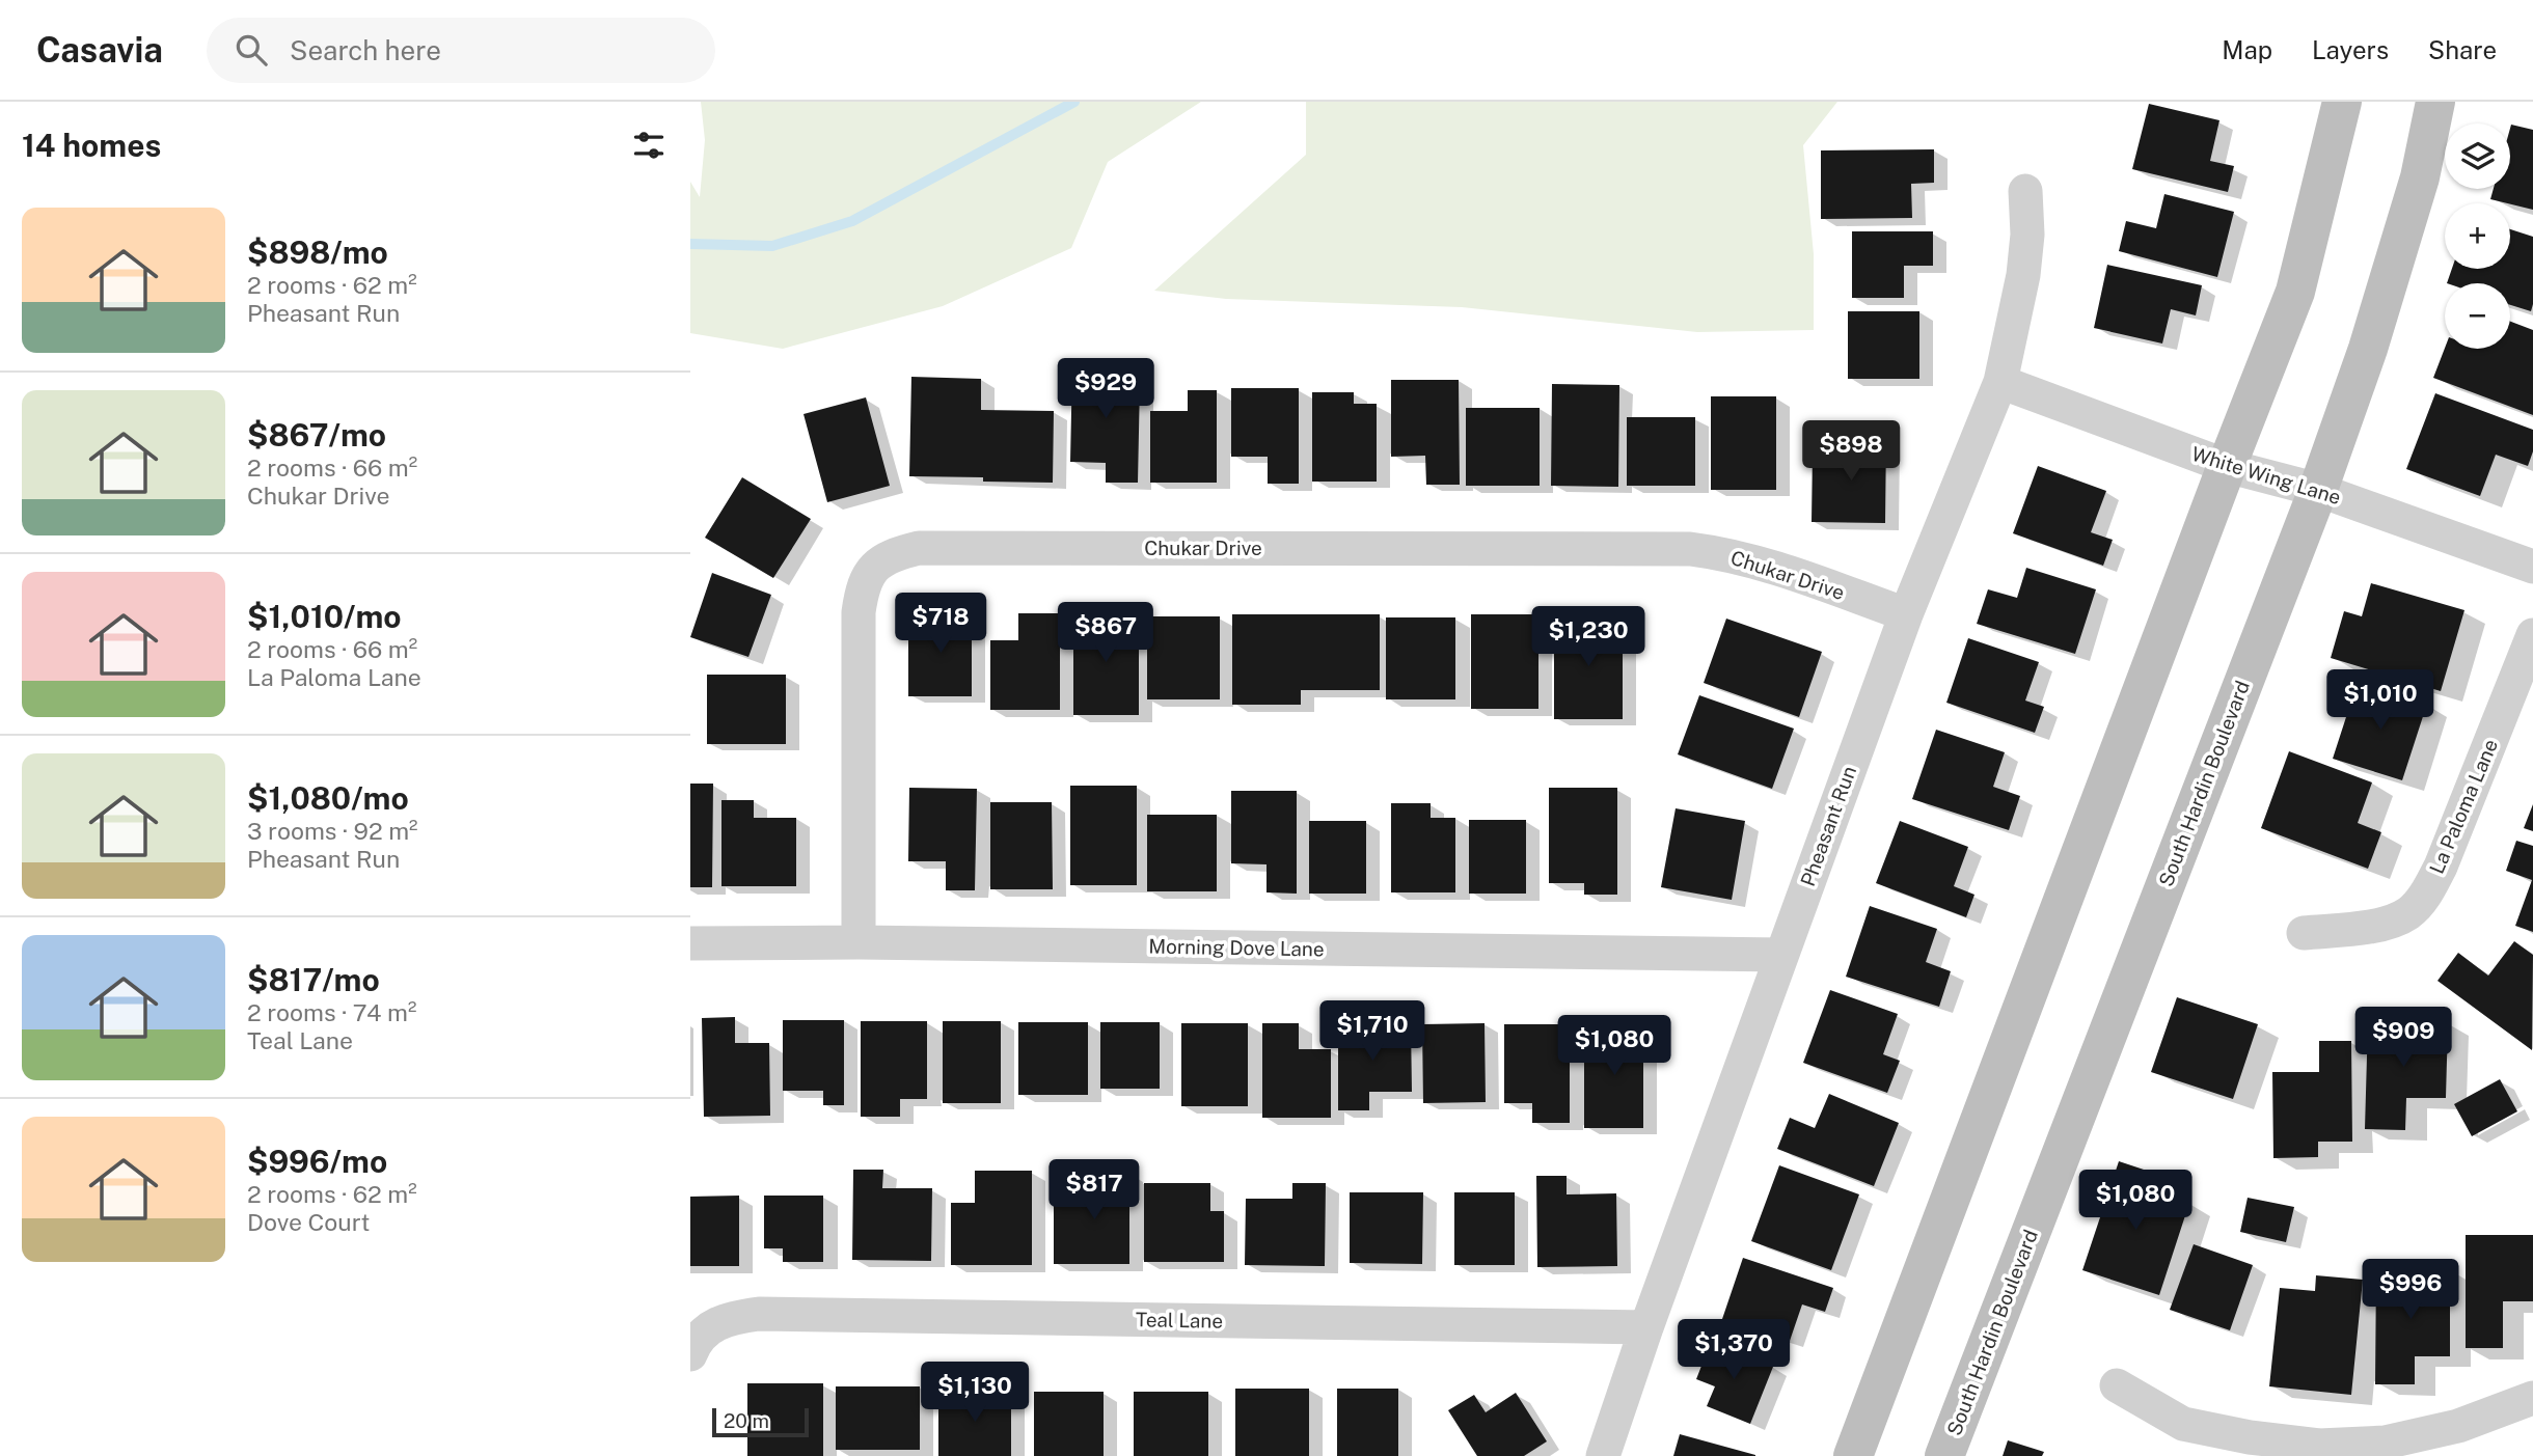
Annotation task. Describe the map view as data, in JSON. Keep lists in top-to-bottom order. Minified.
{"streets":{"main road":["South Hardin Boulevard"],"street":["White Wing Lane","Chukar Drive","La Paloma Lane","Pheasant Run","Morning Dove Lane","Teal Lane"]},"crossings":[["White Wing Lane","South Hardin Boulevard"],["White Wing Lane","Pheasant Run"],["Chukar Drive","Pheasant Run"],["Chukar Drive","Morning Dove Lane"],["Pheasant Run","Morning Dove Lane"],["Pheasant Run","Teal Lane"]],"scale_bar":"20 m","page":{"header":"Casavia","search":"Search here","nav":["Map","Layers","Share"],"heading":"14 homes","map_buttons":["+","−"],"list":[{"name":"$898/mo","note":"2 rooms · 62 m² · Pheasant Run"},{"name":"$867/mo","note":"2 rooms · 66 m² · Chukar Drive"},{"name":"$1,010/mo","note":"2 rooms · 66 m² · La Paloma Lane"},{"name":"$1,080/mo","note":"3 rooms · 92 m² · Pheasant Run"},{"name":"$817/mo","note":"2 rooms · 74 m² · Teal Lane"},{"name":"$996/mo","note":"2 rooms · 62 m² · Dove Court"}],"price":["$929","$898","$718","$867","$1,230","$1,010","$1,710","$909","$1,080","$817","$1,080","$996","$1,370","$1,130"],"scale":"20 m"}}
